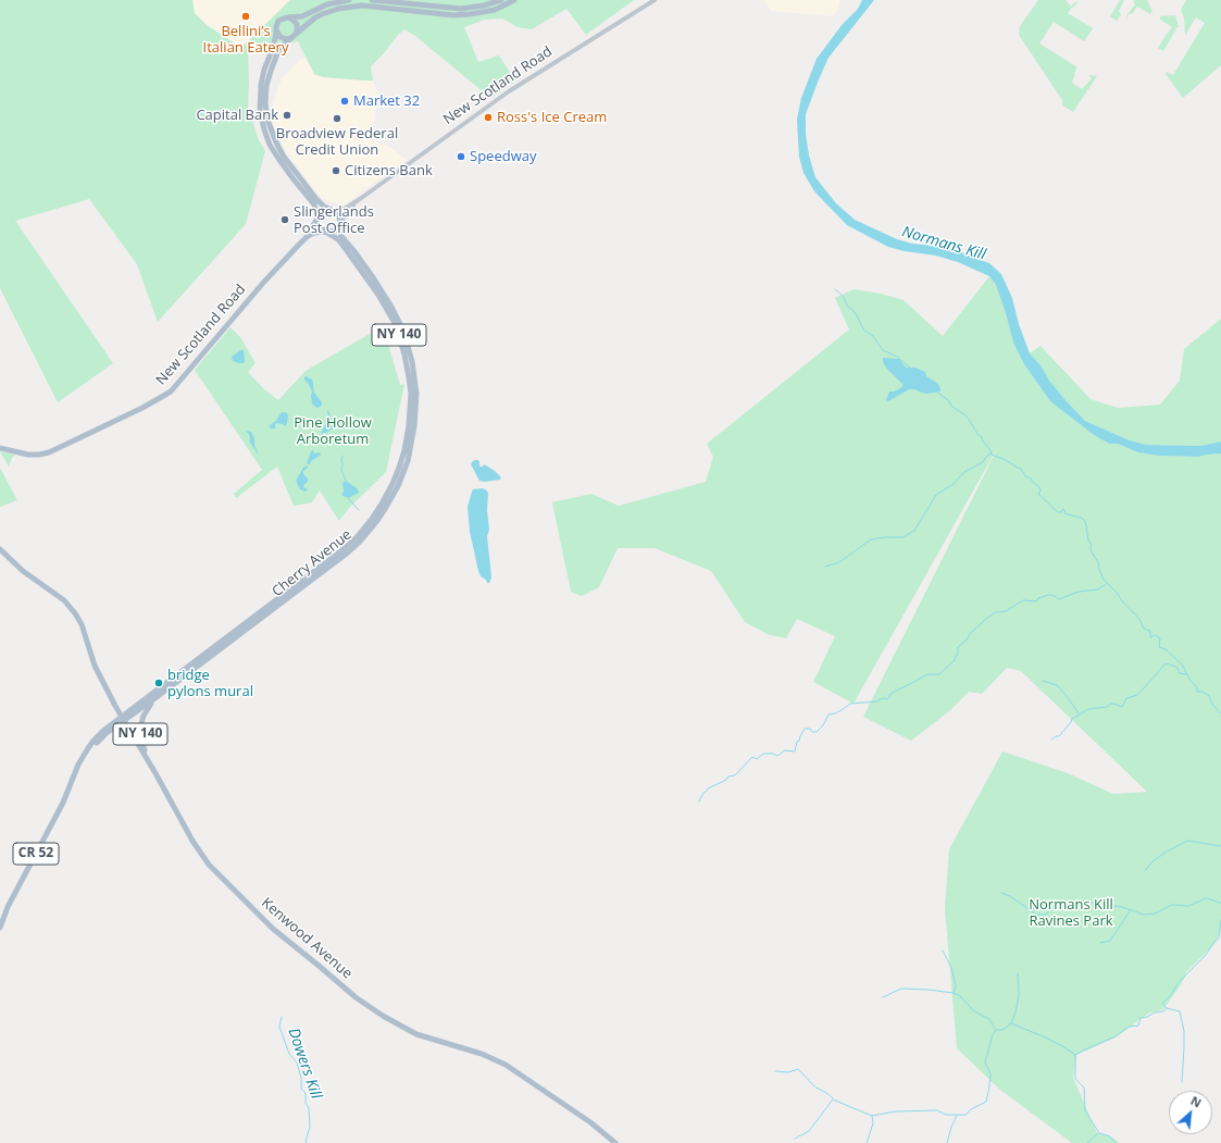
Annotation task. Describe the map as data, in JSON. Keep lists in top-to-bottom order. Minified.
{"streets":{"main road":["New Scotland Road","NY 140","Cherry Avenue","CR 52","Kenwood Avenue"]},"crossings":[["New Scotland Road","Cherry Avenue"],["NY 140","Cherry Avenue"],["NY 140","Kenwood Avenue"],["Cherry Avenue","Kenwood Avenue"]],"water":["Normans Kill","Dowers Kill"],"parks":["Pine Hollow Arboretum","Normans Kill Ravines Park"],"places":["Bellini’s Italian Eatery","Market 32","Capital Bank","Ross's Ice Cream","Broadview Federal Credit Union","Speedway","Citizens Bank","Slingerlands Post Office","bridge pylons mural"],"north":"top right"}
